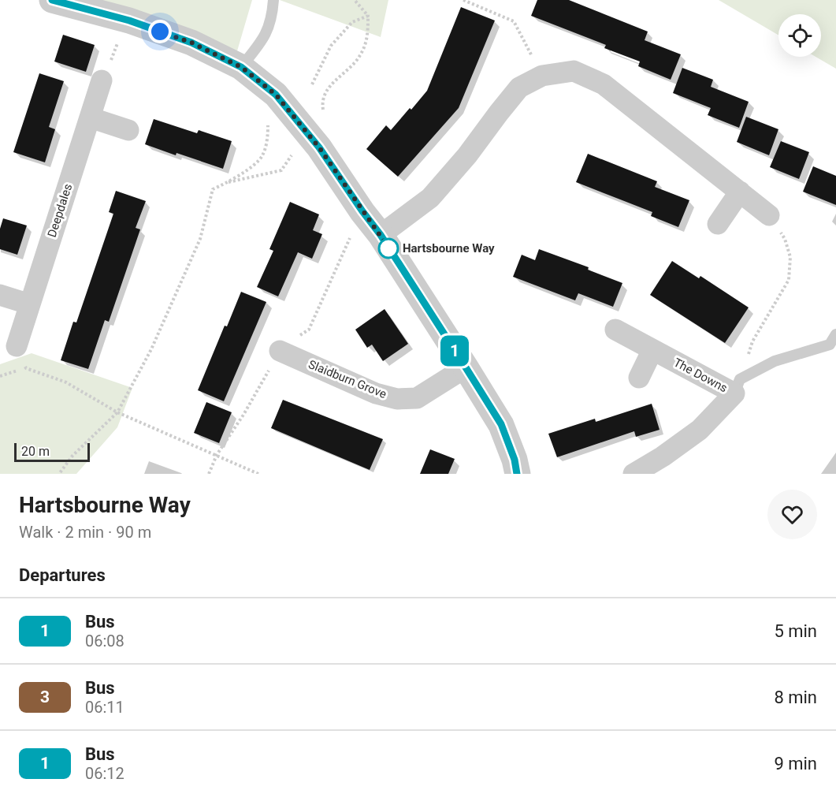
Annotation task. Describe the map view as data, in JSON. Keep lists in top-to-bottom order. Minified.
{"streets":{"street":["Deepdales","The Downs","Slaidburn Grove"]},"places":["Hartsbourne Way"],"lines":["bus line 1"],"scale_bar":"20 m","page":{"on_map":"1","scale":"20 m","heading":[["Hartsbourne Way","Walk · 2 min · 90 m"],"Departures"],"list":[{"mark":"1","name":"Bus","note":"06:08","value":"5 min"},{"mark":"3","name":"Bus","note":"06:11","value":"8 min"},{"mark":"1","name":"Bus","note":"06:12","value":"9 min"}]}}
